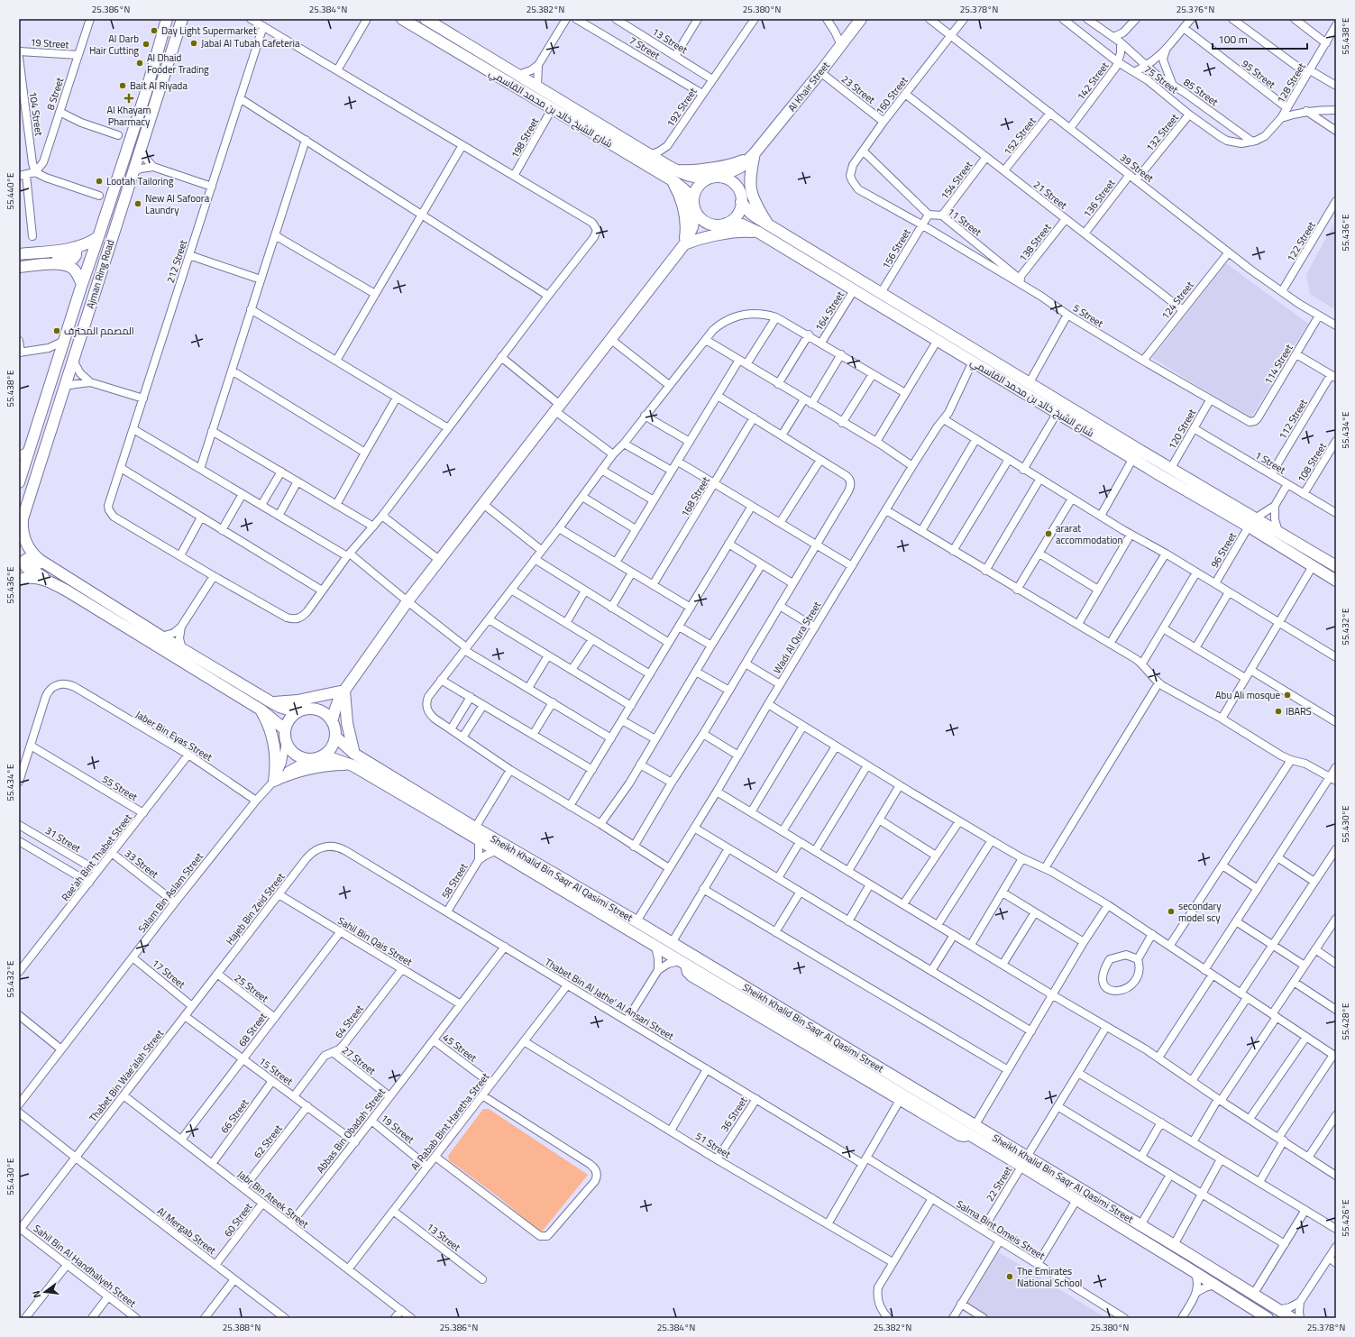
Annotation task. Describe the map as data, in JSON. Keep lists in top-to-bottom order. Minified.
{"streets":{"main road":["Al Khair Street","شارع الشيخ خالد بن محمد القاسمي","Ajman Ring Road","Sheikh Khalid Bin Saqr Al Qasimi Street"],"street":["13 Street","19 Street","7 Street","95 Street","75 Street","142 Street","128 Street","23 Street","85 Street","8 Street","160 Street","192 Street","104 Street","132 Street","152 Street","198 Street","39 Street","154 Street","21 Street","136 Street","11 Street","122 Street","138 Street","156 Street","212 Street","124 Street","164 Street","5 Street","114 Street","112 Street","120 Street","1 Street","108 Street","168 Street","96 Street","Wadi Al Qura Street","Jaber Bin Eyas Street","55 Street","31 Street","Rae'ah Bint Thabet Street","33 Street","58 Street","Salam Bin Aslam Street","Hajeb Bin Zeid Street","Sahil Bin Qais Street","17 Street","25 Street","Thabet Bin Al Jathe' Al Ansari Street","64 Street","68 Street","45 Street","27 Street","15 Street","Thabet Bin Wae'alah Street","36 Street","66 Street","Al Rabab Bint Haretha Street","Abbas Bin Obadah Street","62 Street","51 Street","22 Street","Jabr Bin Ateek Street","60 Street","Salma Bint Omeis Street","Al Mergab Street","Sahil Bin Al Handhalyeh Street"]},"crossings":[["13 Street","192 Street"],["13 Street","Al Rabab Bint Haretha Street"],["19 Street","8 Street"],["19 Street","Al Rabab Bint Haretha Street"],["19 Street","Abbas Bin Obadah Street"],["7 Street","192 Street"],["95 Street","128 Street"],["75 Street","142 Street"],["75 Street","128 Street"],["75 Street","85 Street"],["75 Street","132 Street"],["142 Street","85 Street"],["142 Street","39 Street"],["128 Street","85 Street"],["Al Khair Street","23 Street"],["Al Khair Street","شارع الشيخ خالد بن محمد القاسمي"],["23 Street","160 Street"],["8 Street","104 Street"],["160 Street","39 Street"],["160 Street","21 Street"],["160 Street","5 Street"],["192 Street","شارع الشيخ خالد بن محمد القاسمي"],["شارع الشيخ خالد بن محمد القاسمي","198 Street"],["شارع الشيخ خالد بن محمد القاسمي","156 Street"],["شارع الشيخ خالد بن محمد القاسمي","164 Street"],["شارع الشيخ خالد بن محمد القاسمي","120 Street"],["شارع الشيخ خالد بن محمد القاسمي","96 Street"],["شارع الشيخ خالد بن محمد القاسمي","Wadi Al Qura Street"],["132 Street","39 Street"],["152 Street","39 Street"],["152 Street","21 Street"],["39 Street","136 Street"],["39 Street","122 Street"],["39 Street","124 Street"],["39 Street","114 Street"],["154 Street","21 Street"],["154 Street","11 Street"],["21 Street","136 Street"],["21 Street","138 Street"],["21 Street","124 Street"],["11 Street","138 Street"],["11 Street","156 Street"],["11 Street","5 Street"],["156 Street","5 Street"],["124 Street","5 Street"],["5 Street","114 Street"],["5 Street","120 Street"],["112 Street","1 Street"],["120 Street","1 Street"],["1 Street","108 Street"],["Wadi Al Qura Street","Sheikh Khalid Bin Saqr Al Qasimi Street"],["Jaber Bin Eyas Street","55 Street"],["Jaber Bin Eyas Street","Rae'ah Bint Thabet Street"],["Jaber Bin Eyas Street","Salam Bin Aslam Street"],["55 Street","Rae'ah Bint Thabet Street"],["31 Street","Rae'ah Bint Thabet Street"],["Rae'ah Bint Thabet Street","33 Street"],["33 Street","Salam Bin Aslam Street"],["Sheikh Khalid Bin Saqr Al Qasimi Street","58 Street"],["Sheikh Khalid Bin Saqr Al Qasimi Street","Salam Bin Aslam Street"],["Sheikh Khalid Bin Saqr Al Qasimi Street","22 Street"],["58 Street","Thabet Bin Al Jathe' Al Ansari Street"],["Salam Bin Aslam Street","17 Street"],["Hajeb Bin Zeid Street","Sahil Bin Qais Street"],["Hajeb Bin Zeid Street","17 Street"],["Hajeb Bin Zeid Street","25 Street"],["Hajeb Bin Zeid Street","Thabet Bin Al Jathe' Al Ansari Street"],["Hajeb Bin Zeid Street","Thabet Bin Wae'alah Street"],["Sahil Bin Qais Street","64 Street"],["Sahil Bin Qais Street","68 Street"],["Sahil Bin Qais Street","Abbas Bin Obadah Street"],["17 Street","Thabet Bin Wae'alah Street"],["25 Street","68 Street"],["Thabet Bin Al Jathe' Al Ansari Street","36 Street"],["Thabet Bin Al Jathe' Al Ansari Street","Al Rabab Bint Haretha Street"],["Thabet Bin Al Jathe' Al Ansari Street","Abbas Bin Obadah Street"],["Thabet Bin Al Jathe' Al Ansari Street","Salma Bint Omeis Street"],["64 Street","27 Street"],["64 Street","15 Street"],["68 Street","15 Street"],["68 Street","Jabr Bin Ateek Street"],["45 Street","Al Rabab Bint Haretha Street"],["45 Street","Abbas Bin Obadah Street"],["27 Street","Abbas Bin Obadah Street"],["15 Street","Thabet Bin Wae'alah Street"],["15 Street","66 Street"],["15 Street","Abbas Bin Obadah Street"],["15 Street","62 Street"],["Thabet Bin Wae'alah Street","Jabr Bin Ateek Street"],["Thabet Bin Wae'alah Street","Al Mergab Street"],["36 Street","51 Street"],["66 Street","Jabr Bin Ateek Street"],["Al Rabab Bint Haretha Street","51 Street"],["Al Rabab Bint Haretha Street","Jabr Bin Ateek Street"],["Abbas Bin Obadah Street","Jabr Bin Ateek Street"],["62 Street","Jabr Bin Ateek Street"],["22 Street","Salma Bint Omeis Street"],["Jabr Bin Ateek Street","60 Street"],["60 Street","Al Mergab Street"]],"places":{"other":["Day Light Supermarket","Jabal Al Tubah Cafeteria","Al Darb Hair Cutting","Al Dhaid Fooder Trading","Bait Al Riyada","Lootah Tailoring","New Al Safoora Laundry","المصمم المحترف","ararat accommodation","Abu Ali mosque","IBARS","secondary model scy","The Emirates National School"],"health":["Al Khayam Pharmacy"]},"scale_bar":"100 m","north":"left","coordinates":["25.386°N","25.384°N","25.382°N","25.380°N","25.378°N","25.376°N","55.438°E","55.440°E","55.436°E","55.434°E","55.432°E","55.430°E","55.428°E","55.426°E","25.388°N"]}
